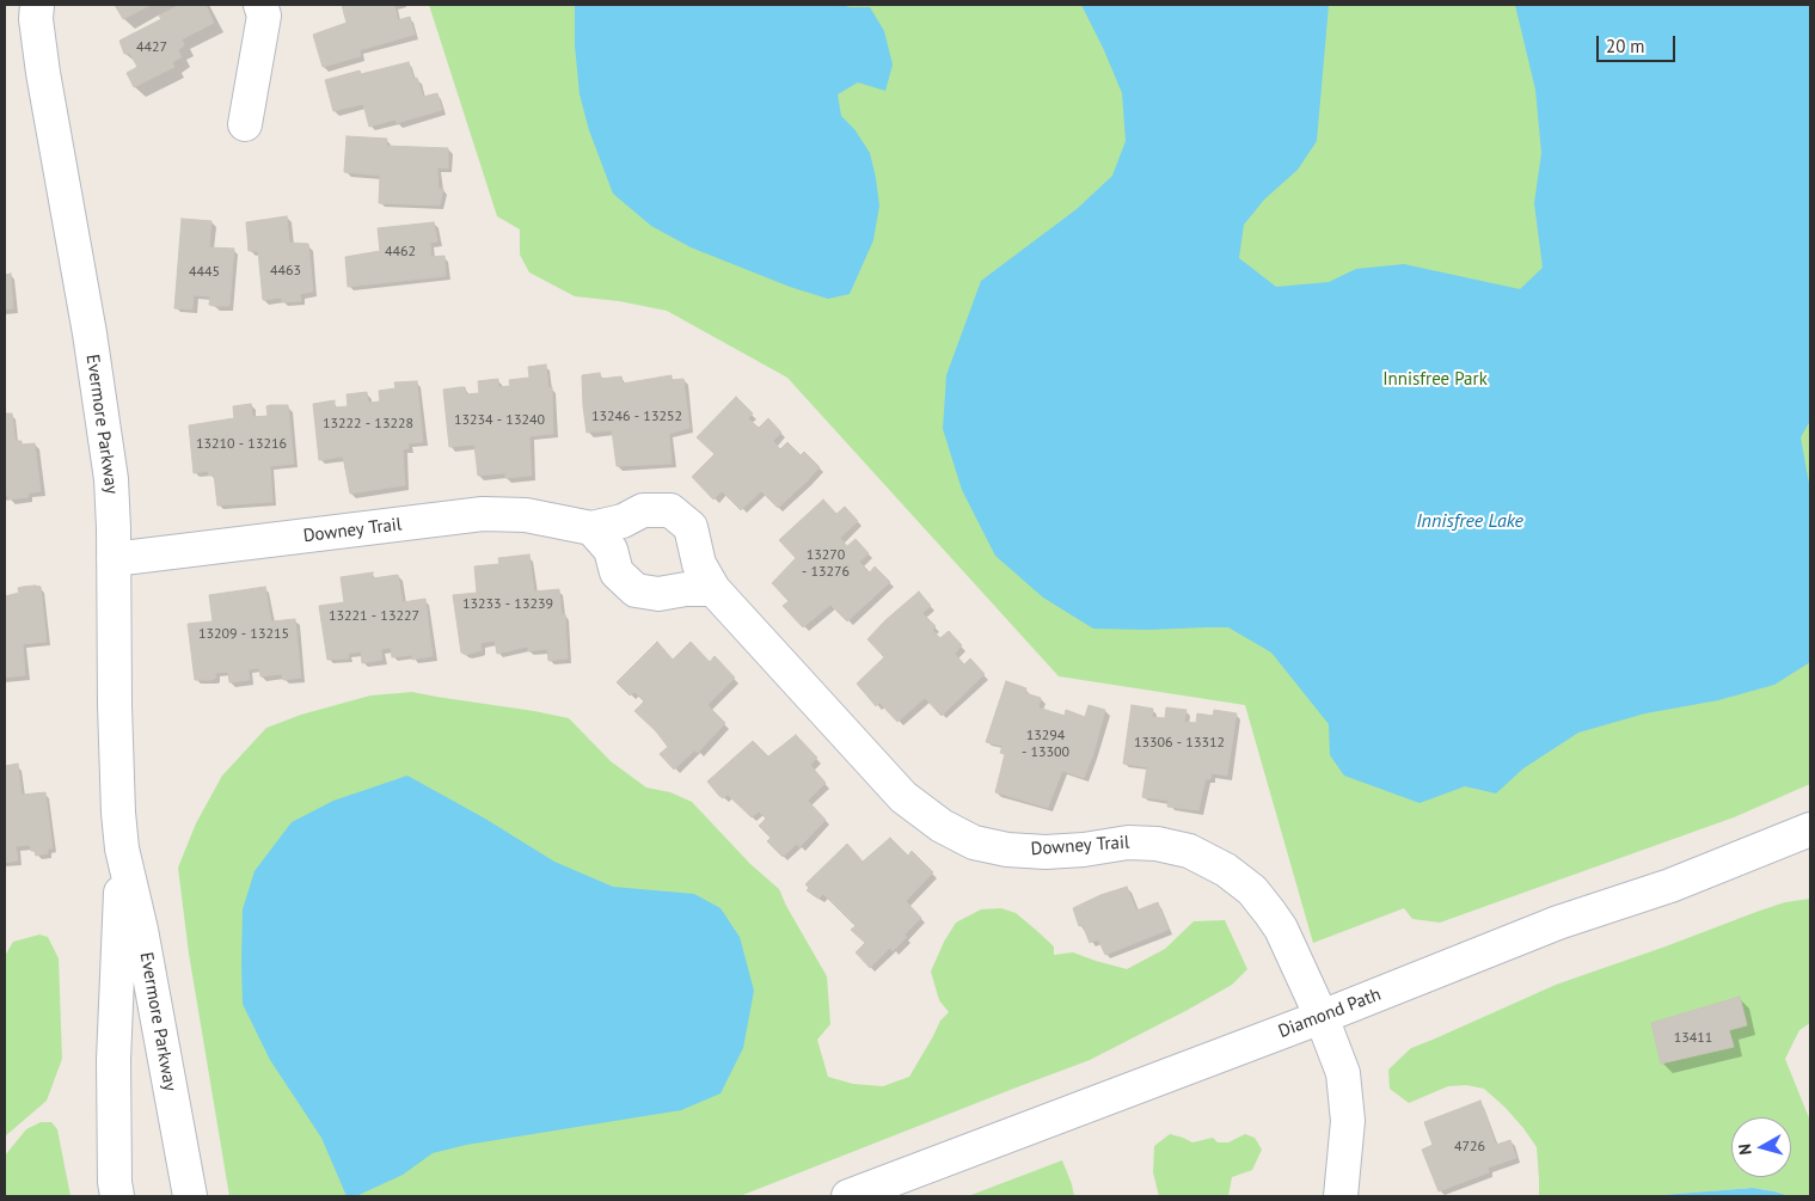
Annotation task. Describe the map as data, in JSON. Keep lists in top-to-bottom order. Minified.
{"streets":{"street":["Evermore Parkway","Downey Trail","Diamond Path"]},"crossings":[["Evermore Parkway","Downey Trail"],["Downey Trail","Diamond Path"]],"water":["Innisfree Lake"],"parks":["Innisfree Park"],"house_numbers":["4427","4462","4463","4445","13246 - 13252","13234 - 13240","13222 - 13228","13210 - 13216","13270 - 13276","13233 - 13239","13221 - 13227","13209 - 13215","13294 - 13300","13306 - 13312","13411","4726"],"scale_bar":"20 m","north":"left"}
